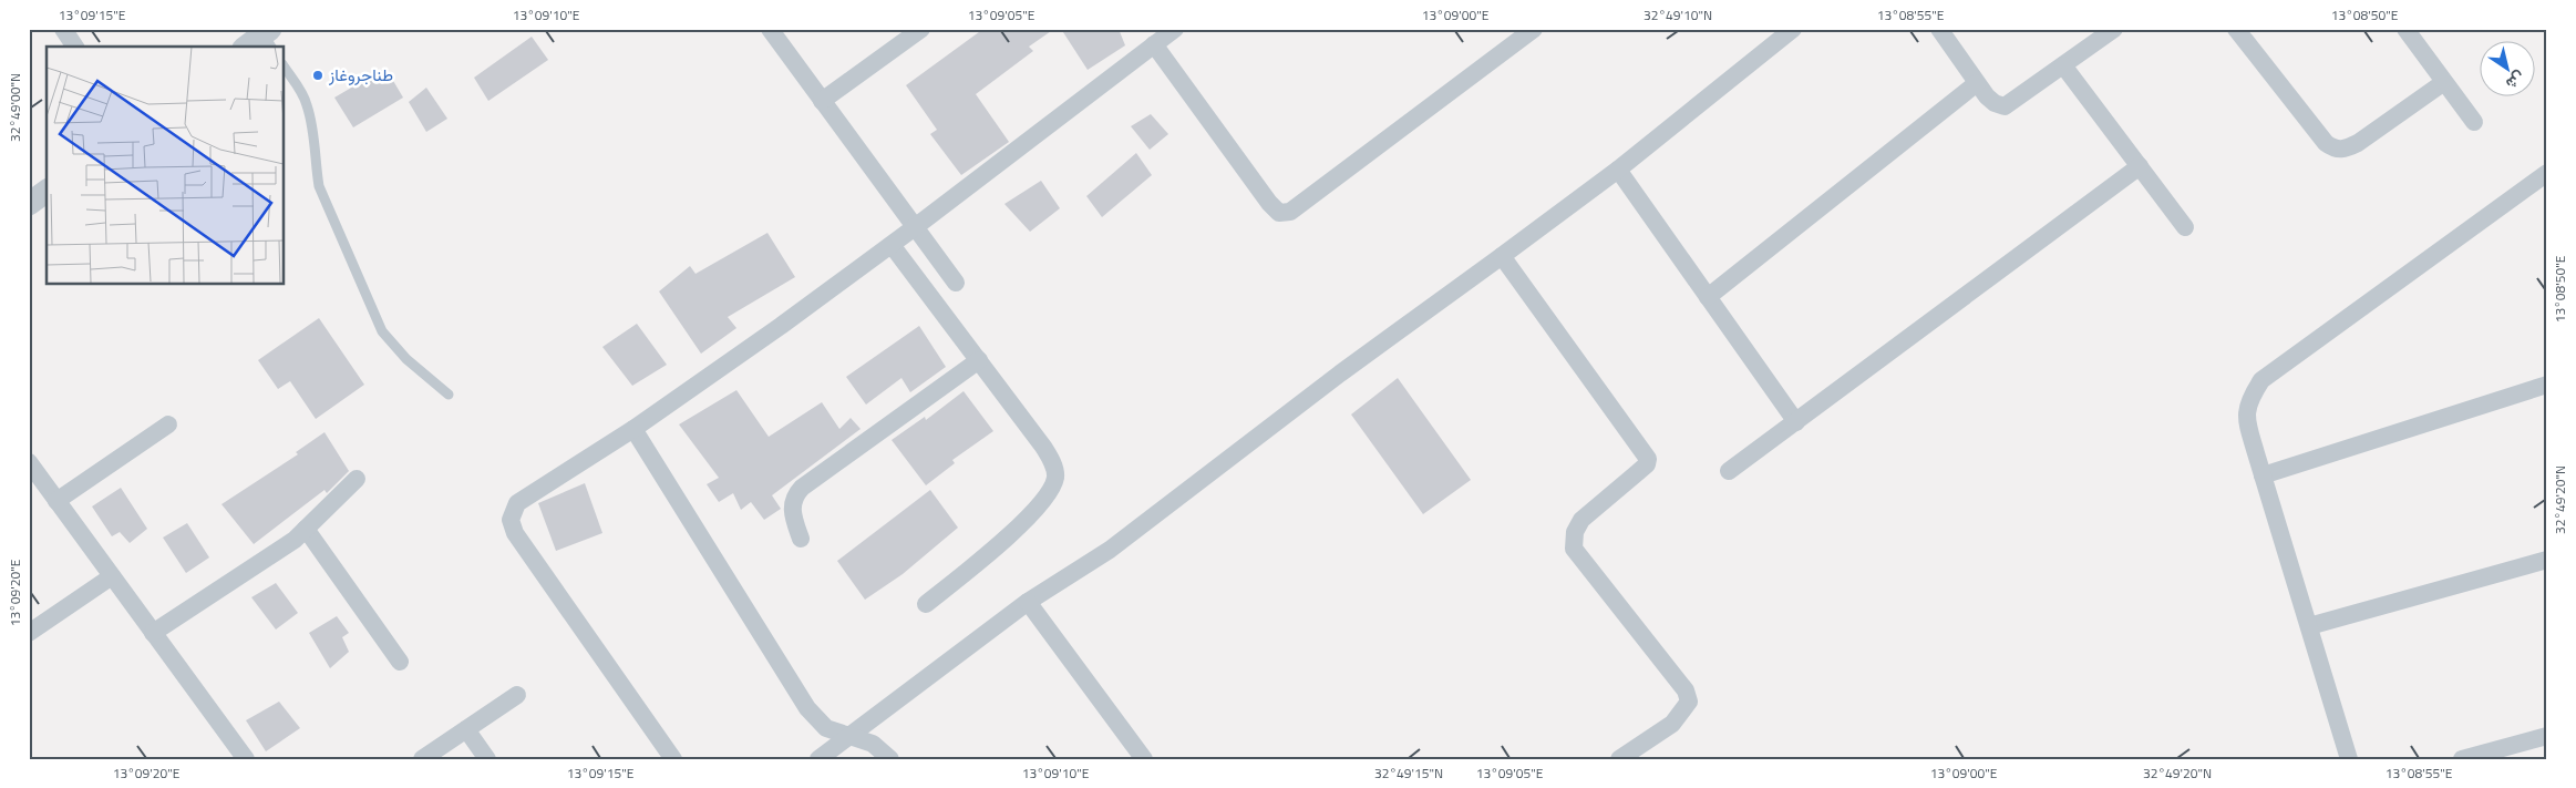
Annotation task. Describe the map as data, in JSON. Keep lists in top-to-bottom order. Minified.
{"places":["طناجروغاز"],"north":"bottom right","coordinates":["13°09'15\"E","13°09'10\"E","13°09'05\"E","13°09'00\"E","32°49'10\"N","13°08'55\"E","13°08'50\"E","32°49'00\"N","32°49'20\"N","13°09'20\"E","32°49'15\"N"]}
